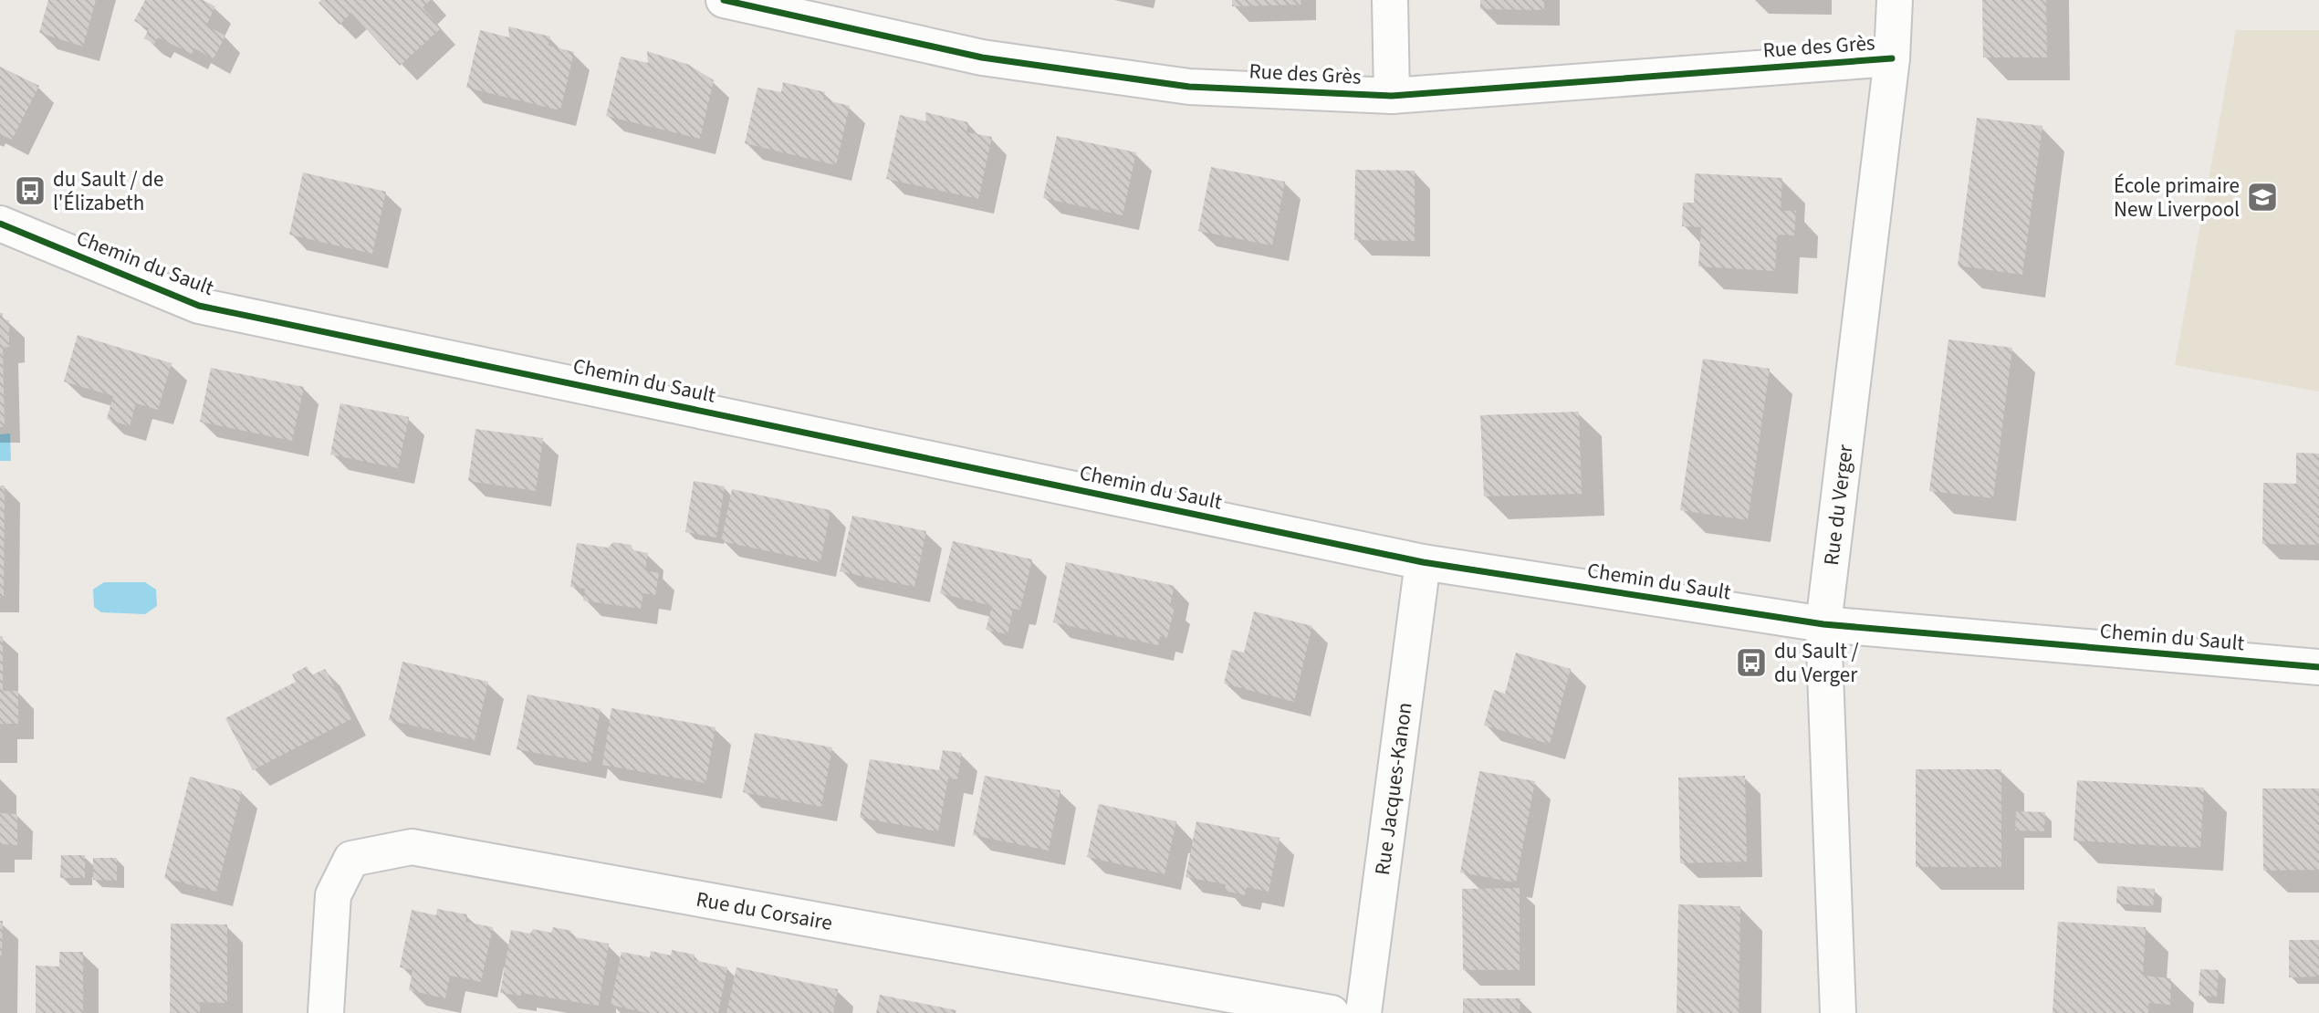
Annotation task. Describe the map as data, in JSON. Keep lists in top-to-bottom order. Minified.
{"streets":{"street":["Rue des Grès","Chemin du Sault","Rue du Verger","Rue Jacques-Kanon","Rue du Corsaire"]},"crossings":[["Rue des Grès","Rue du Verger"],["Chemin du Sault","Rue du Verger"],["Chemin du Sault","Rue Jacques-Kanon"]],"places":{"bus stop":["du Sault / de l'Élizabeth","du Sault / du Verger"],"school or university":["École primaire New Liverpool"]}}
